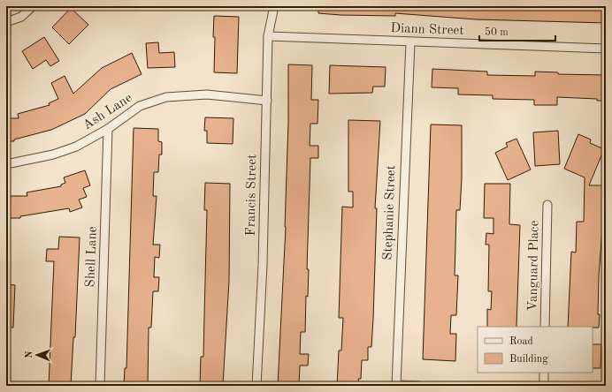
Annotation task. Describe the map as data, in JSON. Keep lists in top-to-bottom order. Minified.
{"streets":{"street":["Diann Street","Ash Lane","Francis Street","Stephanie Street","Shell Lane","Vanguard Place"]},"crossings":[["Diann Street","Francis Street"],["Diann Street","Stephanie Street"],["Ash Lane","Francis Street"],["Ash Lane","Shell Lane"]],"legend":["Road","Building"],"scale_bar":"50 m","north":"left"}
